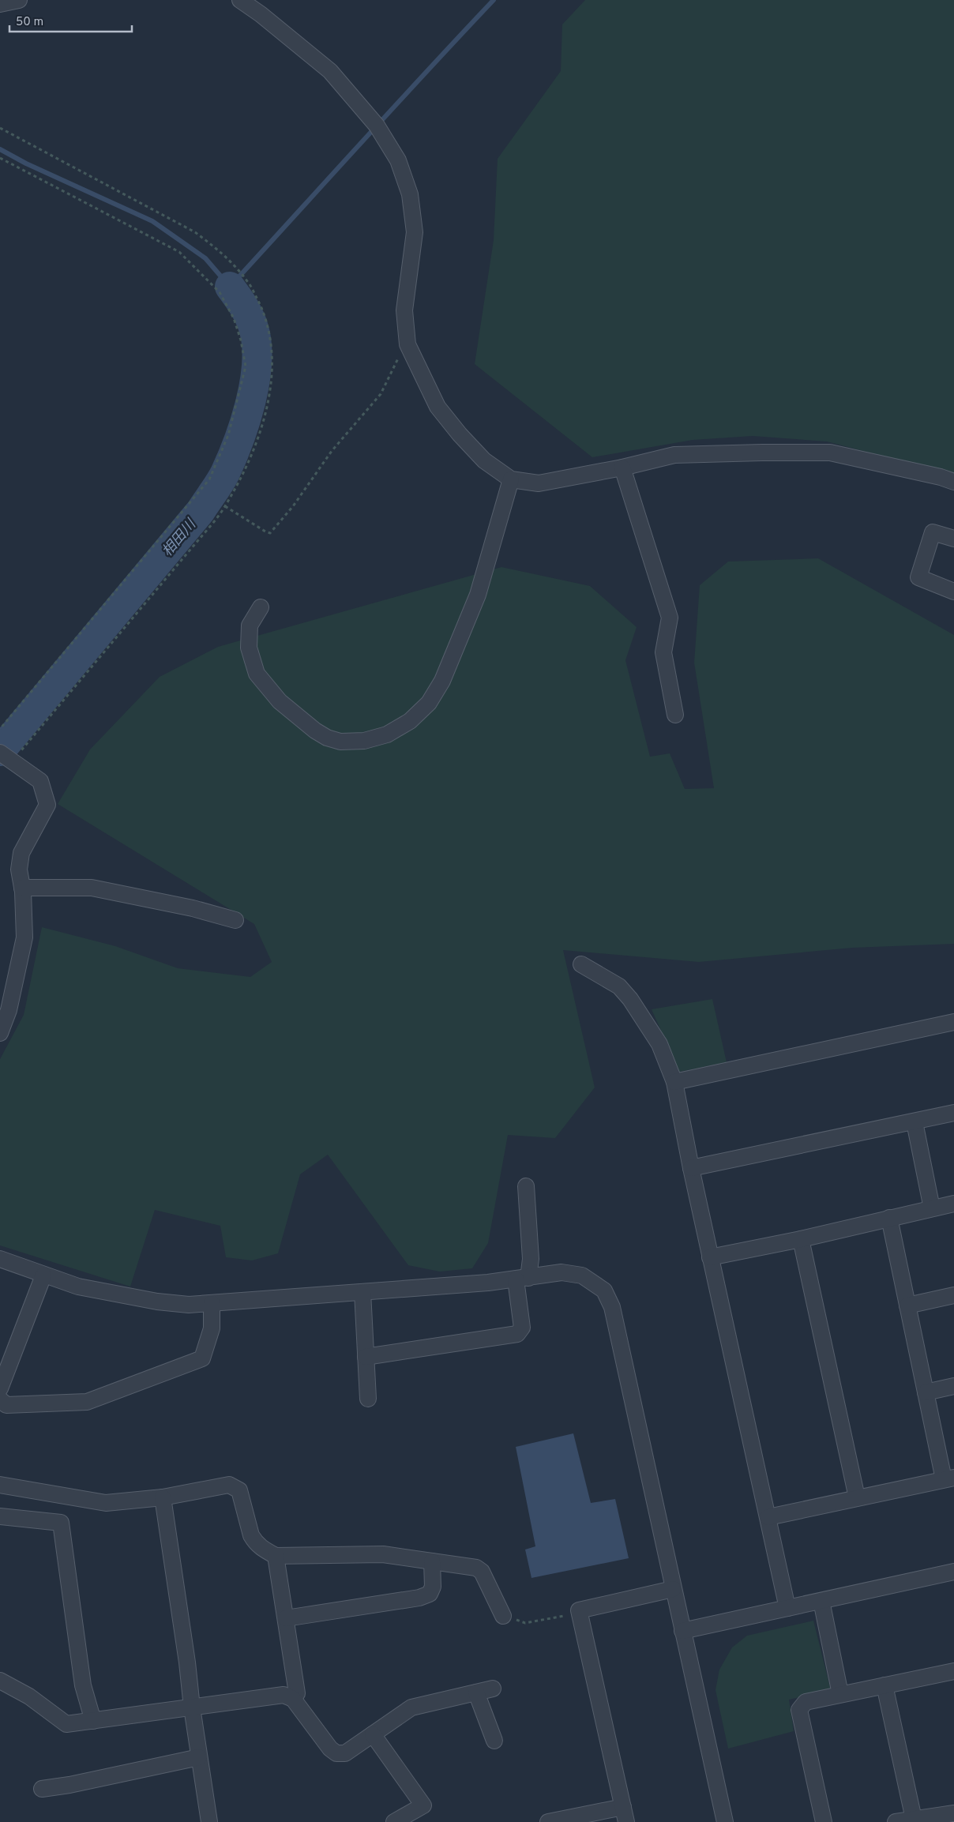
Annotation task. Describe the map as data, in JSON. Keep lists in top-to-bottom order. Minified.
{"water":["相田川"],"scale_bar":"50 m"}
